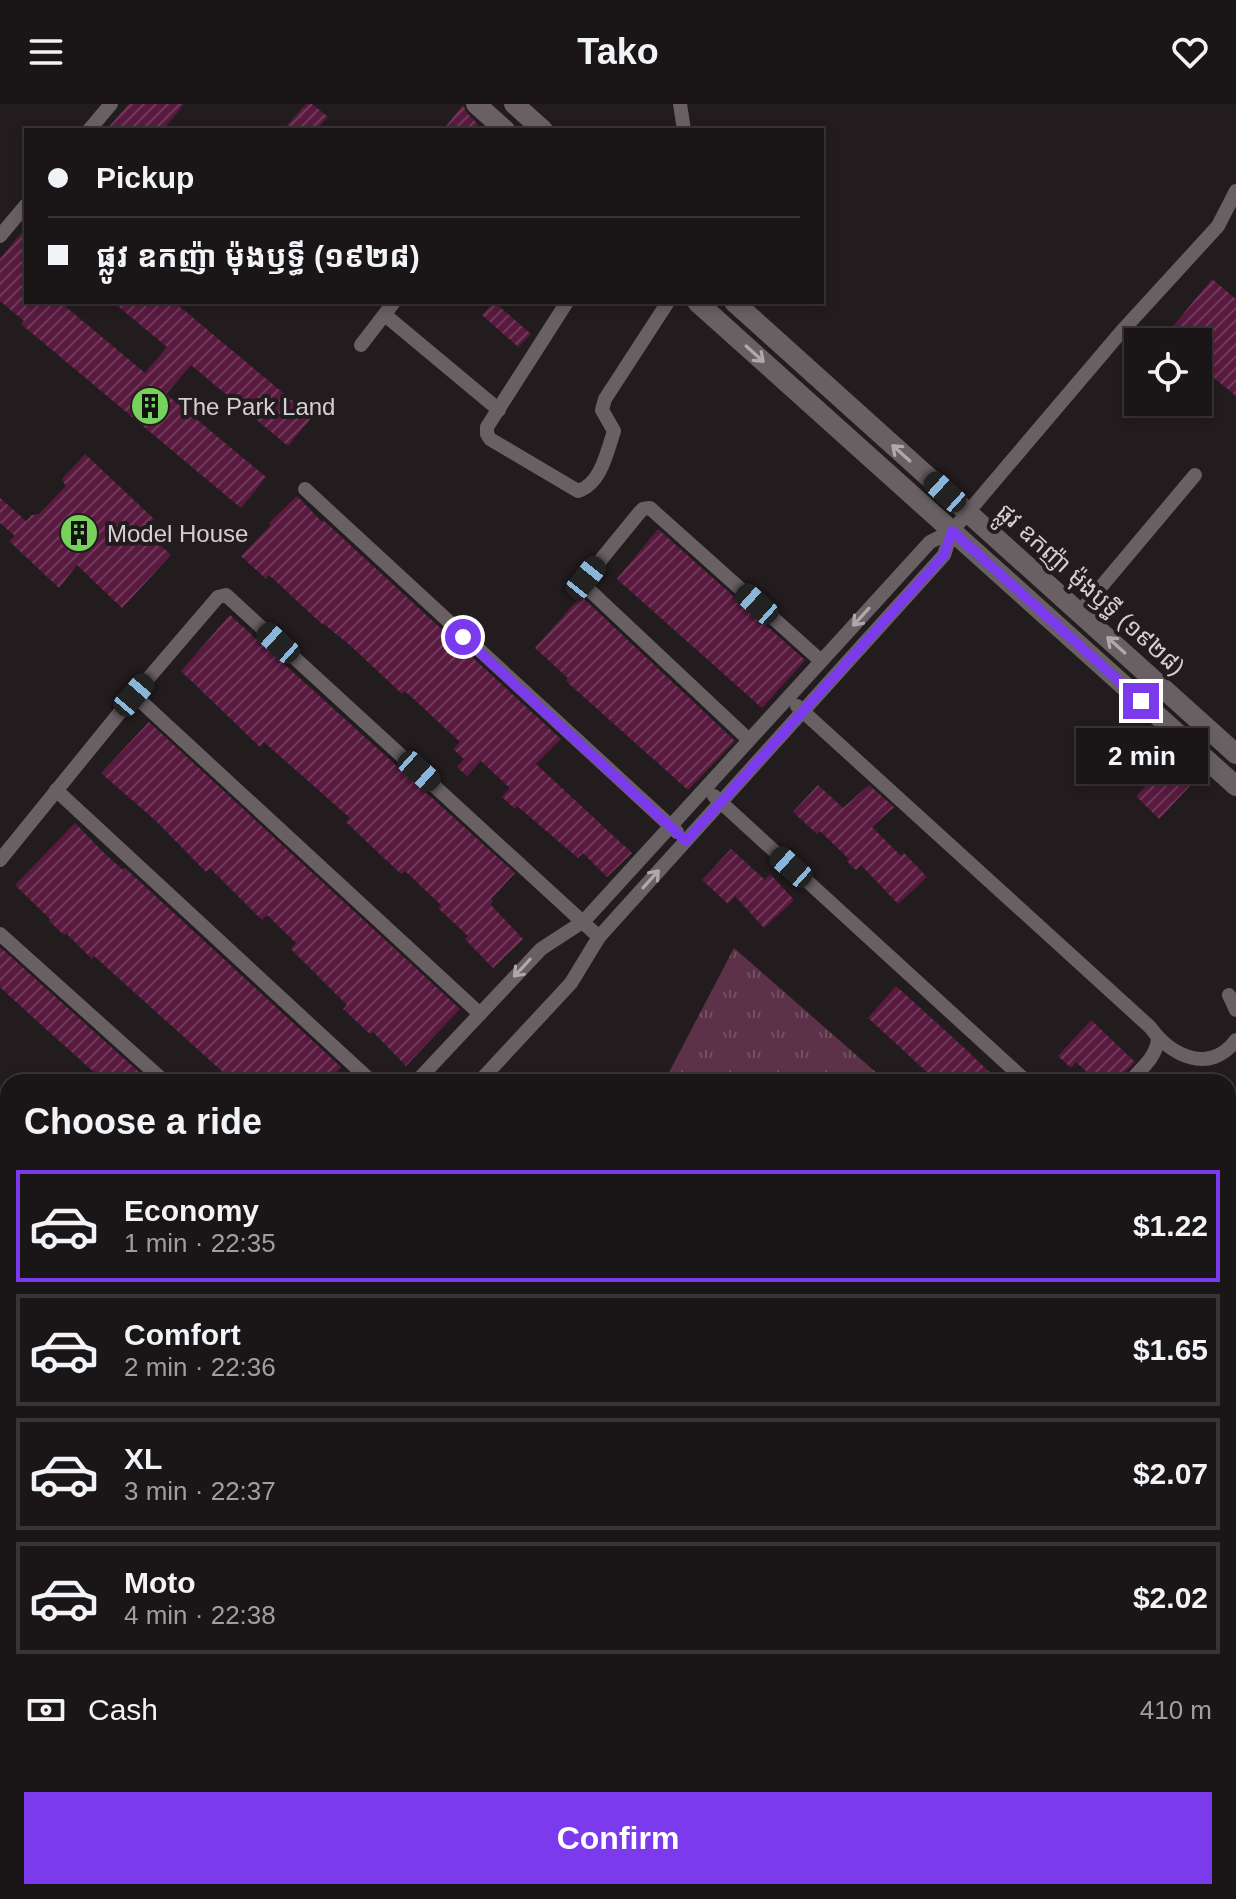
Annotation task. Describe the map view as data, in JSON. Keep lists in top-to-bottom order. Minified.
{"streets":{"main road":["ផ្លូវ ឧកញ៉ា ម៉ុងឫទ្ធី (១៩២៨)"]},"places":{"building":["The Park Land","Model House"]},"page":{"header":"Tako","banner":["Pickup","ផ្លូវ ឧកញ៉ា ម៉ុងឫទ្ធី (១៩២៨)"],"bubble":"2 min","heading":"Choose a ride","list":[{"name":"Economy","note":"1 min · 22:35","value":"$1.22"},{"name":"Comfort","note":"2 min · 22:36","value":"$1.65"},{"name":"XL","note":"3 min · 22:37","value":"$2.07"},{"name":"Moto","note":"4 min · 22:38","value":"$2.02"}],"pay":["Cash","410 m"],"buttons":"Confirm"}}
